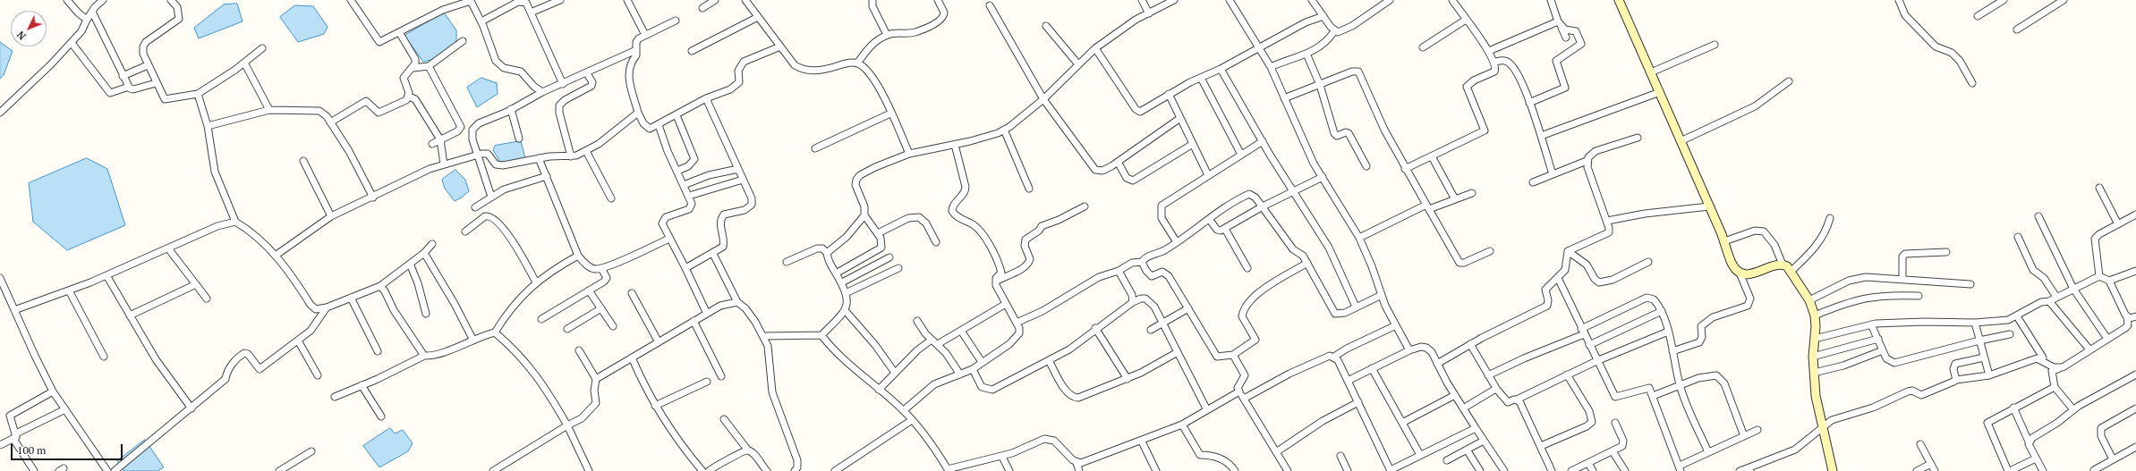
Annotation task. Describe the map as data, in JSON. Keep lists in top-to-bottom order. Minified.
{"scale_bar":"100 m","north":"bottom left"}
